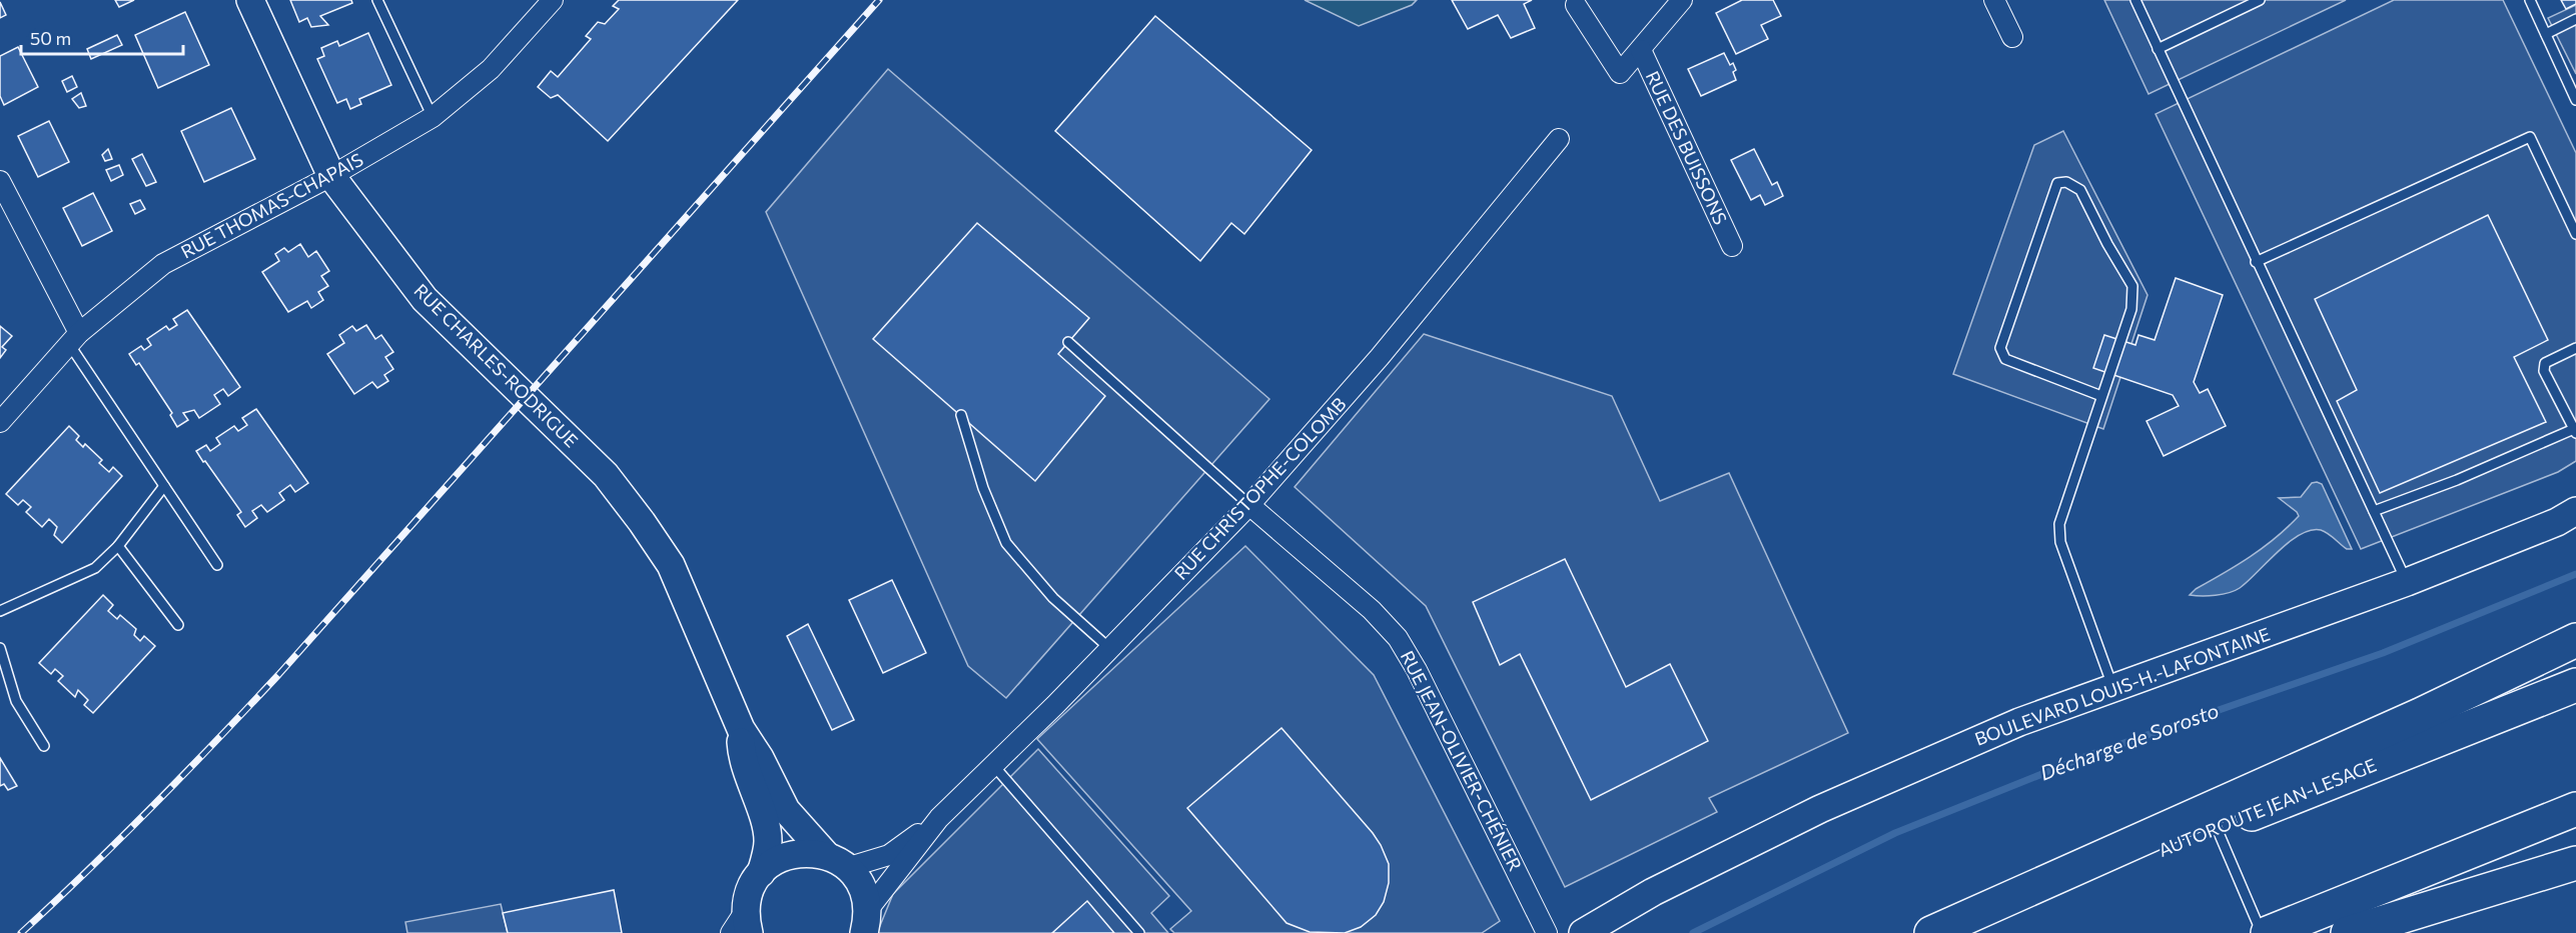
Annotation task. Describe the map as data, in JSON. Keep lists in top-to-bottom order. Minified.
{"streets":{"highway":["AUTOROUTE JEAN-LESAGE"],"street":["RUE DES BUISSONS","RUE THOMAS-CHAPAIS","RUE CHARLES-RODRIGUE","RUE CHRISTOPHE-COLOMB","BOULEVARD LOUIS-H.-LAFONTAINE","RUE JEAN-OLIVIER-CHÉNIER"]},"crossings":[["RUE THOMAS-CHAPAIS","RUE CHARLES-RODRIGUE"],["RUE CHARLES-RODRIGUE","RUE CHRISTOPHE-COLOMB"],["RUE CHRISTOPHE-COLOMB","RUE JEAN-OLIVIER-CHÉNIER"]],"water":["Décharge de Sorosto"],"scale_bar":"50 m"}
